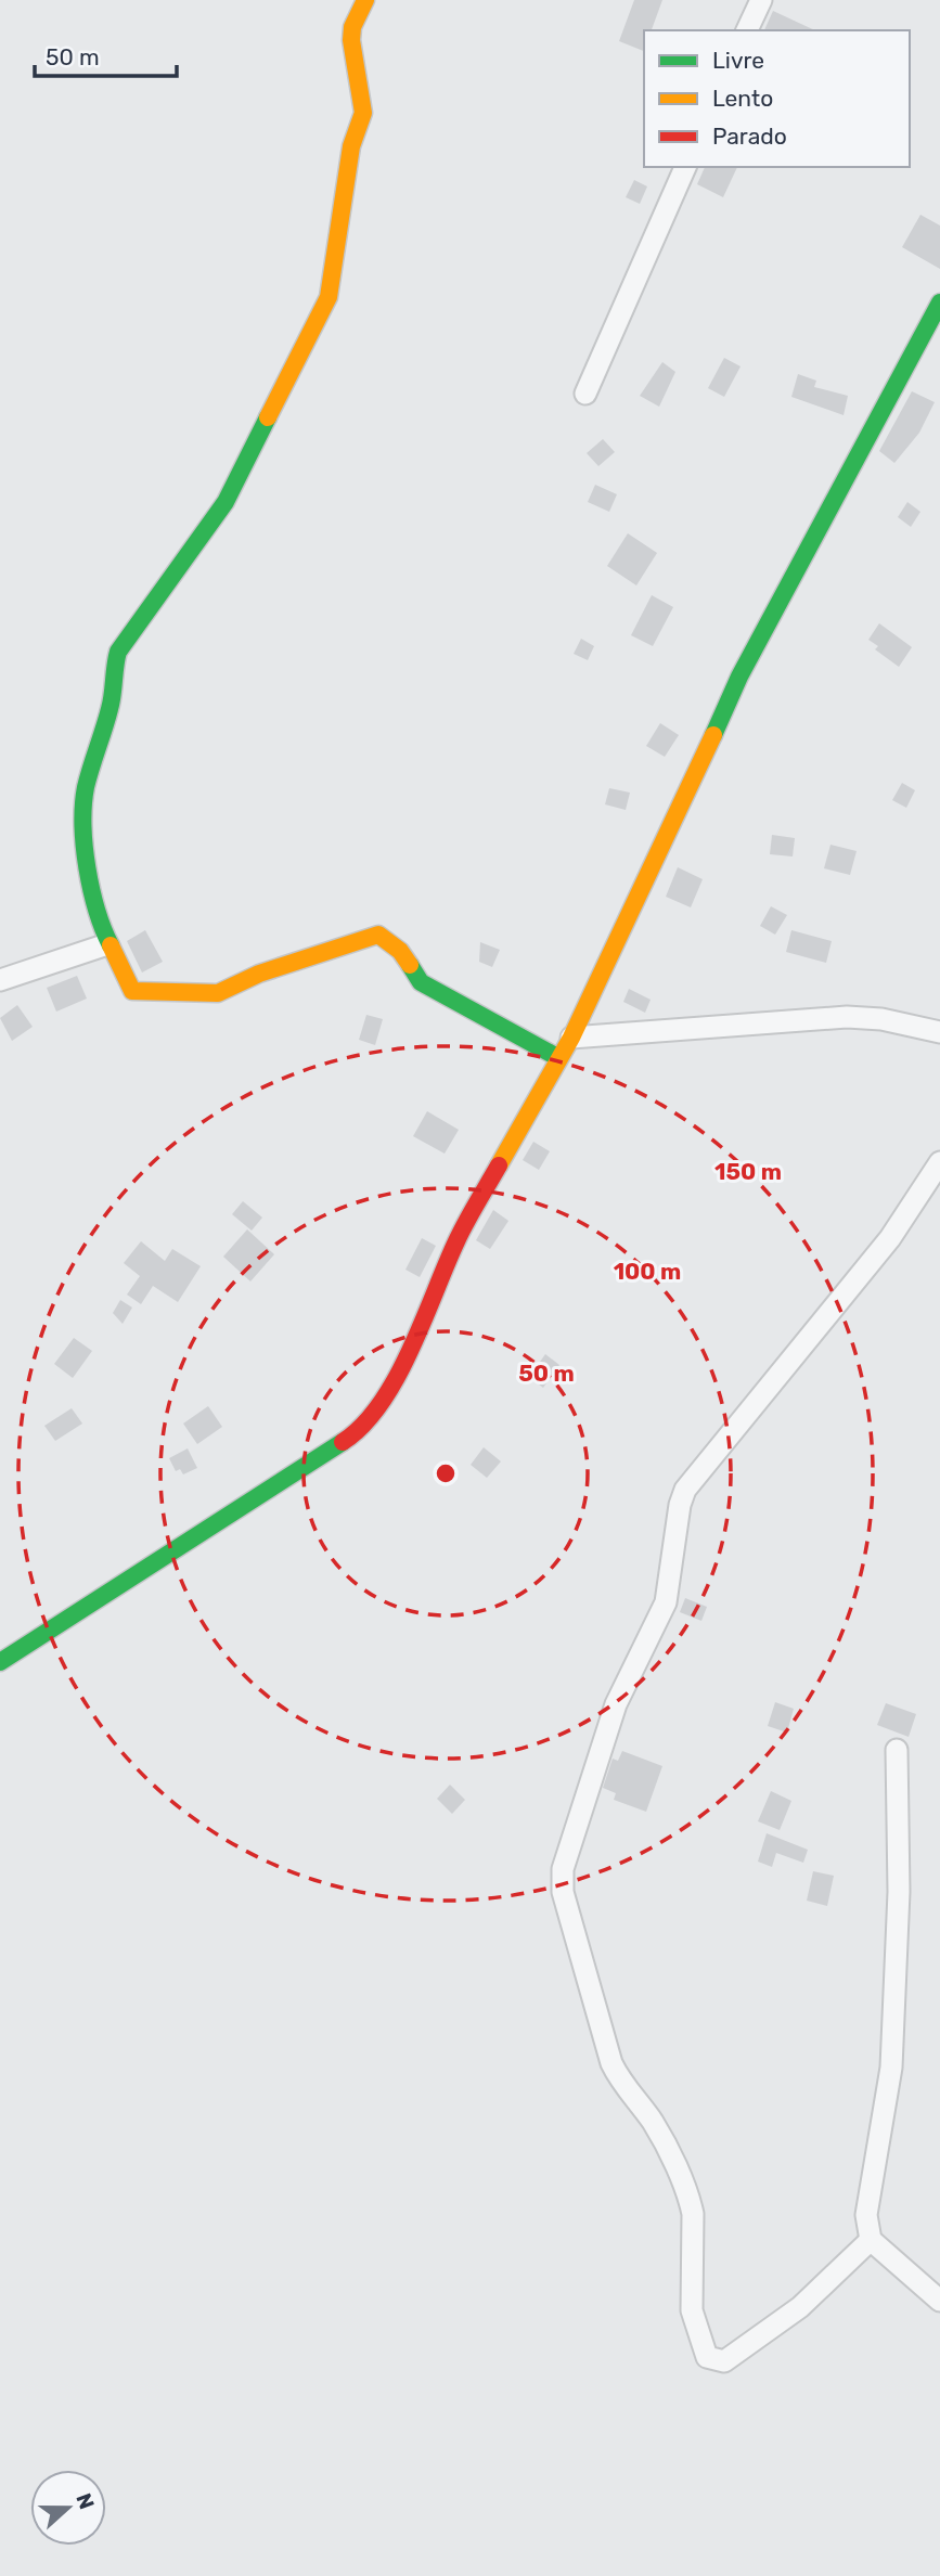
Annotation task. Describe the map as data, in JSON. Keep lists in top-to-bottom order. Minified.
{"legend":["Livre","Lento","Parado"],"scale_bar":"50 m","north":"right","rings":["150 m","100 m","50 m"]}
